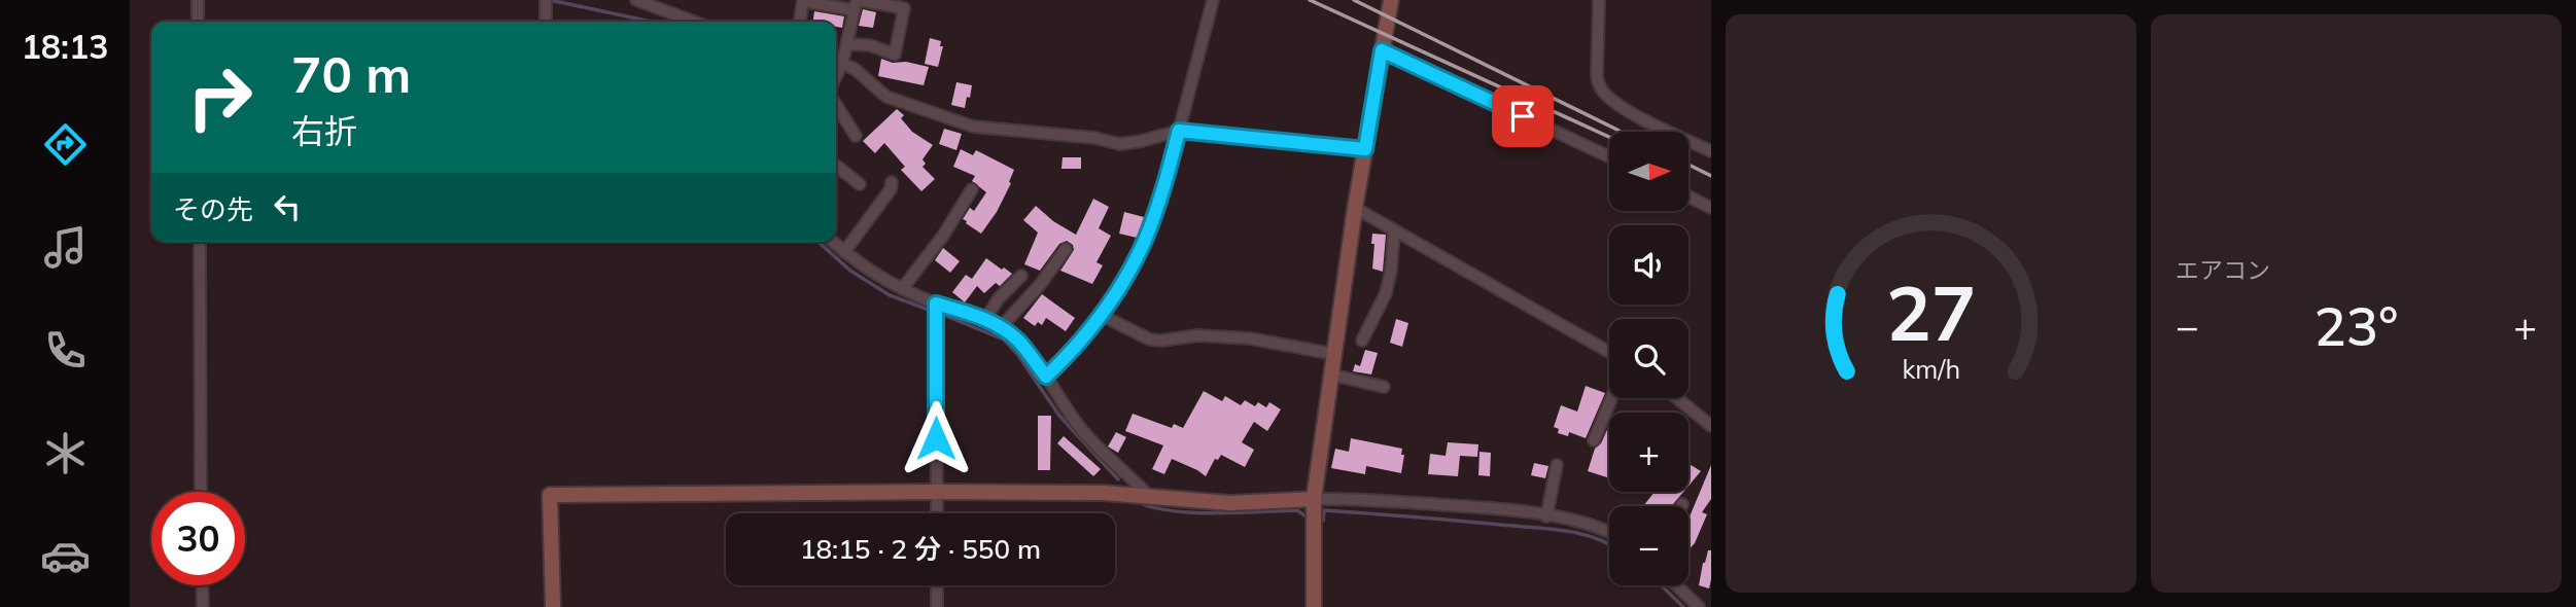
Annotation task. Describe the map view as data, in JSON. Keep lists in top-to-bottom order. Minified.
{"north":"right","page":{"tabs":"18:13","tile":"エアコン","turn":["70 m","右折"],"map_buttons":["+","−"],"then":"その先","heat":["−","23°","+"],"limit":"30","trip":"18:15 · 2 分 · 550 m","gauge":["27","km/h"]}}
